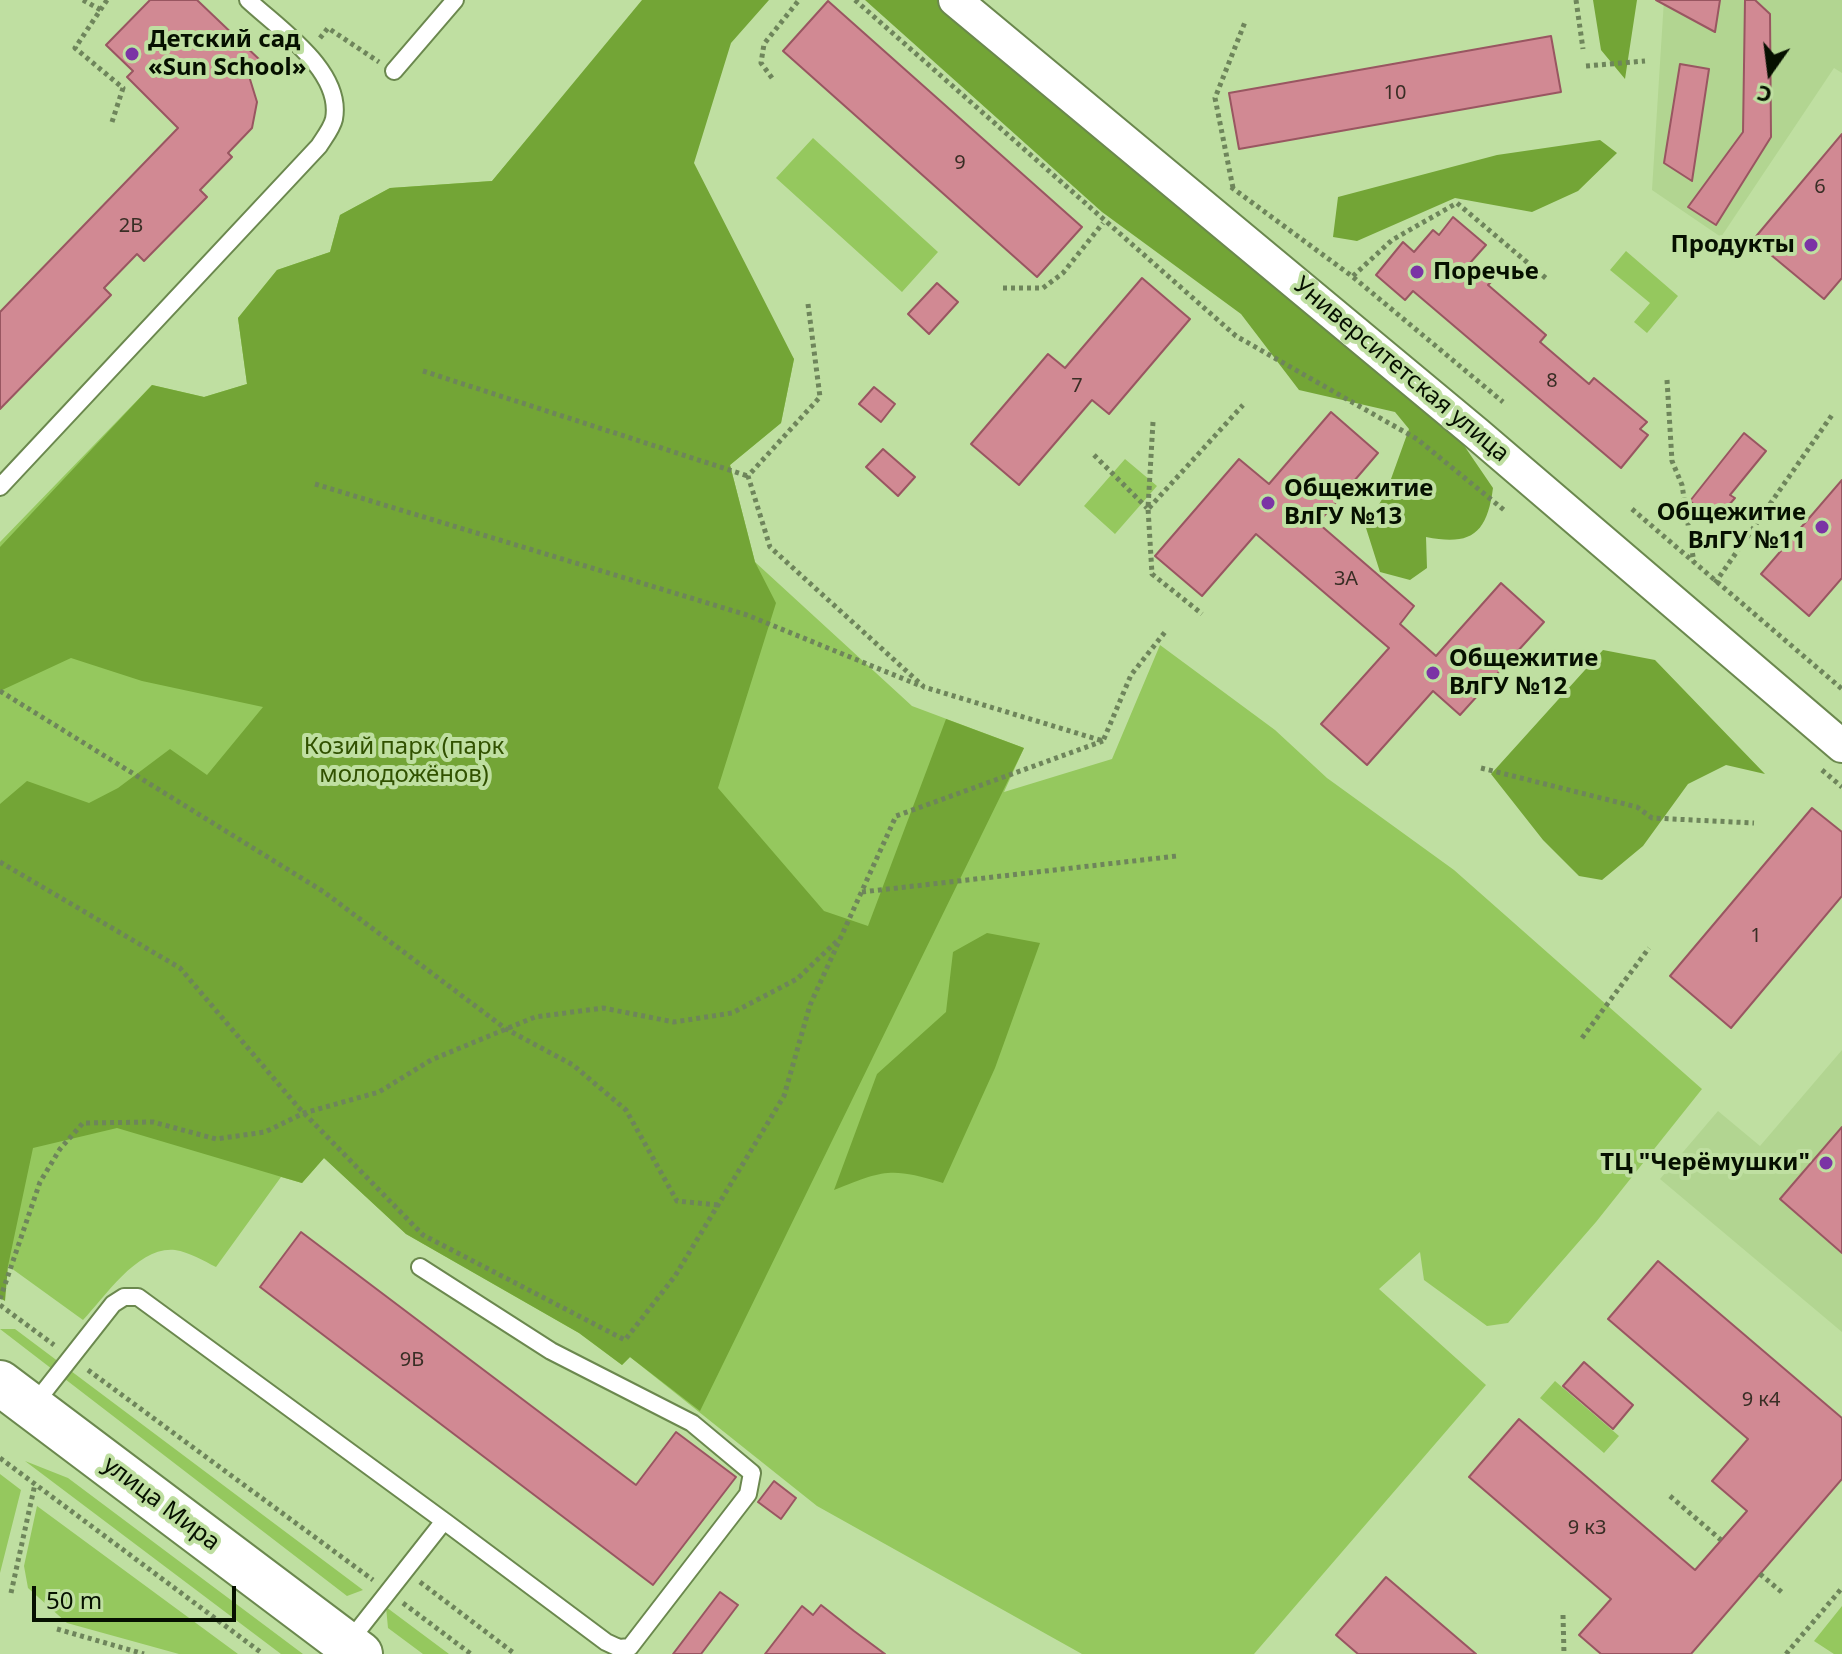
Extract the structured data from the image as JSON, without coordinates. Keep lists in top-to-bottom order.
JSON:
{
  "streets": {
    "main road": ["улица Мира"],
    "street": ["Университетская улица"]
  },
  "parks": ["Козий парк (парк молодожёнов)"],
  "places": [
    "Детский сад «Sun School»",
    "Продукты",
    "Поречье",
    "Общежитие ВлГУ №13",
    "Общежитие ВлГУ №11",
    "Общежитие ВлГУ №12",
    "ТЦ \"Черёмушки\""
  ],
  "house_numbers": [
    "10",
    "9",
    "6",
    "2В",
    "8",
    "7",
    "3А",
    "1",
    "9В",
    "9 к4",
    "9 к3"
  ],
  "scale_bar": "50 m",
  "north": "bottom"
}
